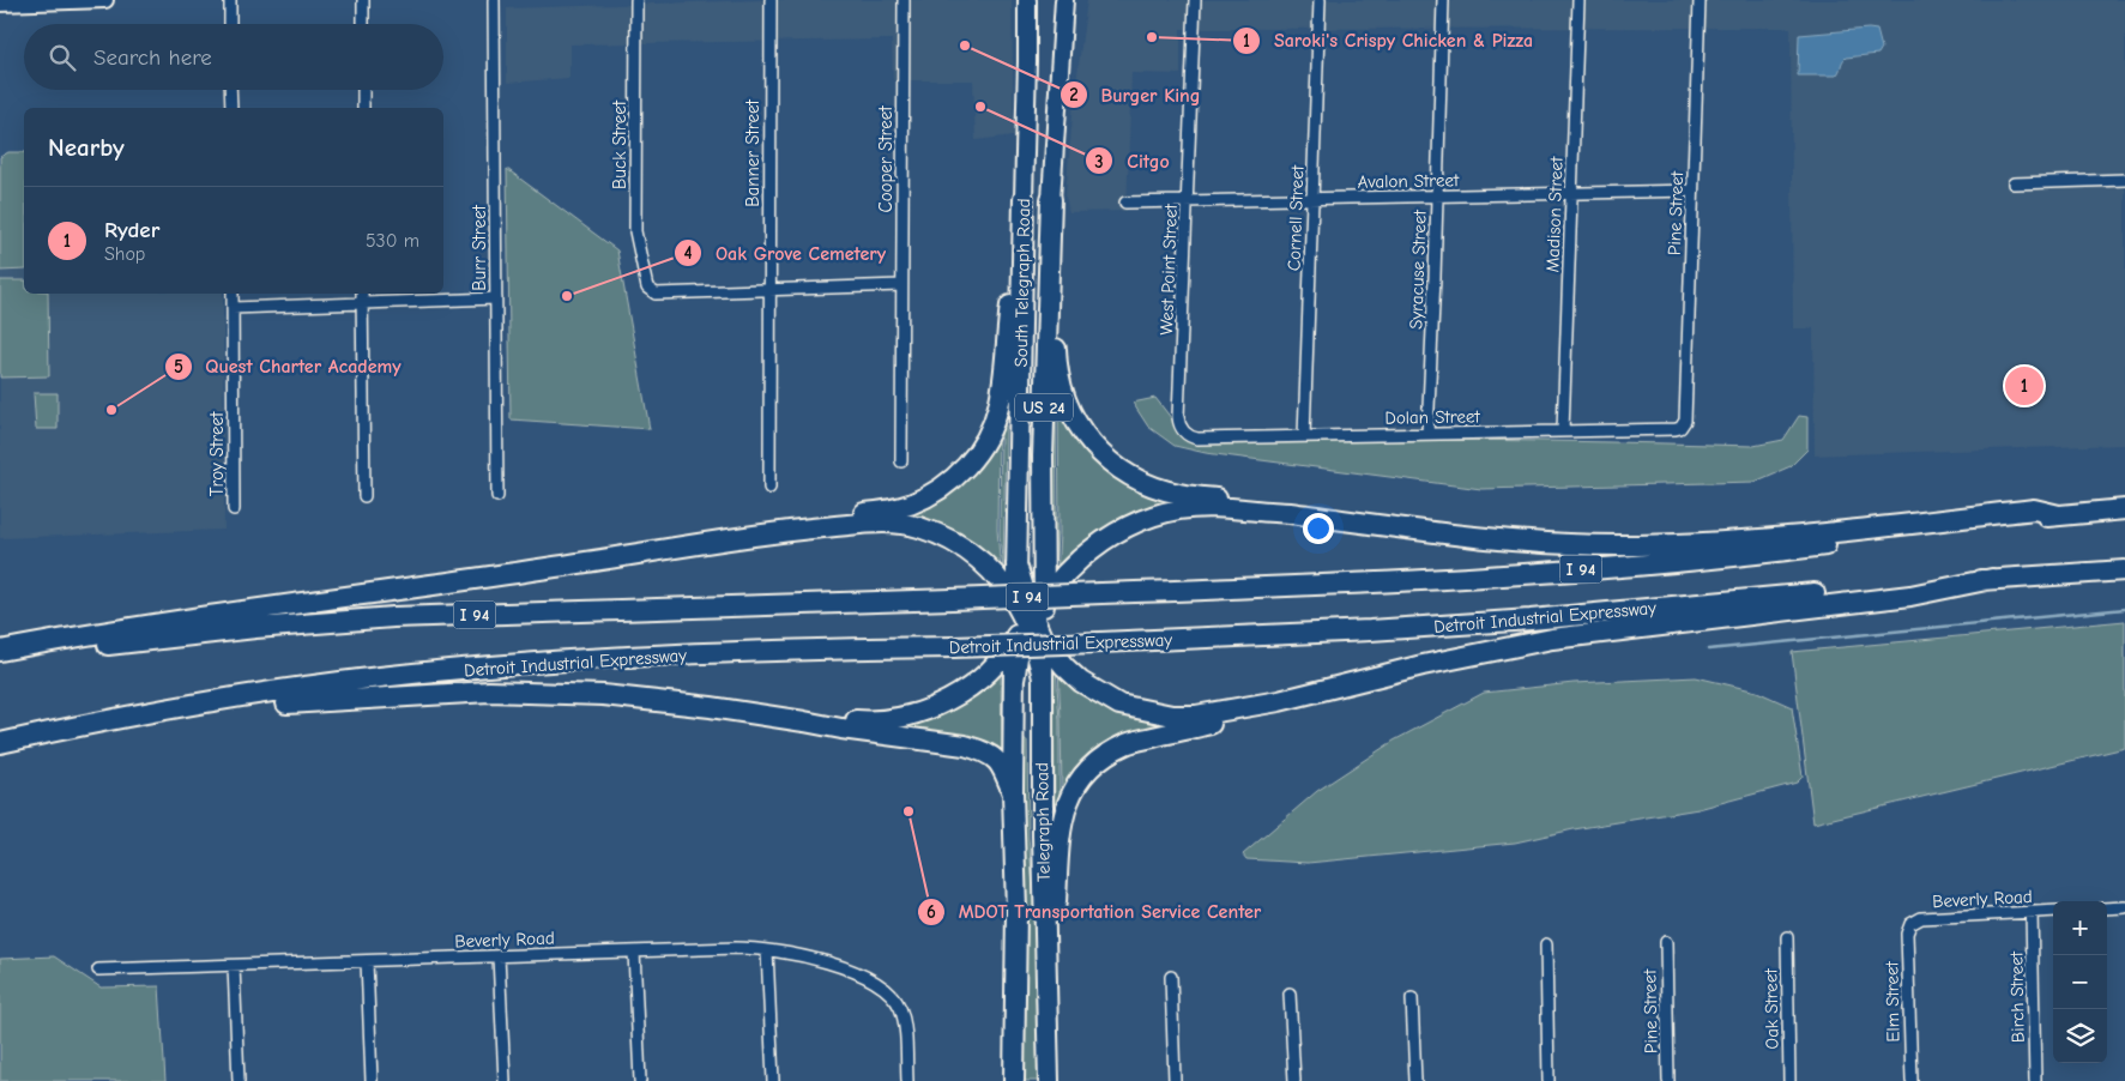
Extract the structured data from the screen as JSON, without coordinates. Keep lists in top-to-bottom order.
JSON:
{
  "streets": {
    "highway": [
      "South Telegraph Road",
      "US 24",
      "I 94",
      "Detroit Industrial Expressway",
      "Telegraph Road"
    ],
    "street": [
      "Buck Street",
      "Banner Street",
      "Cooper Street",
      "Avalon Street",
      "Pine Street",
      "Madison Street",
      "Cornell Street",
      "Burr Street",
      "West Point Street",
      "Syracuse Street",
      "Dolan Street",
      "Troy Street",
      "Beverly Road",
      "Birch Street",
      "Elm Street",
      "Oak Street"
    ]
  },
  "crossings": [
    ["Buck Street", "Banner Street"],
    ["Avalon Street", "Pine Street"],
    ["Avalon Street", "Madison Street"],
    ["Avalon Street", "Cornell Street"],
    ["Avalon Street", "West Point Street"],
    ["Avalon Street", "Syracuse Street"],
    ["Pine Street", "Dolan Street"],
    ["Madison Street", "Dolan Street"],
    ["Cornell Street", "Dolan Street"],
    ["West Point Street", "Dolan Street"],
    ["Syracuse Street", "Dolan Street"],
    ["South Telegraph Road", "Telegraph Road"],
    ["Beverly Road", "Birch Street"],
    ["Beverly Road", "Elm Street"]
  ],
  "places": [
    "Saroki's Crispy Chicken & Pizza",
    "Burger King",
    "Citgo",
    "Oak Grove Cemetery",
    "Quest Charter Academy",
    "MDOT Transportation Service Center"
  ],
  "page": {
    "search": "Search here",
    "heading": "Nearby",
    "list": [
      {
        "mark": "1",
        "name": "Ryder",
        "note": "Shop",
        "value": "530 m"
      }
    ],
    "pins": "1",
    "map_buttons": ["+", "−"]
  }
}
